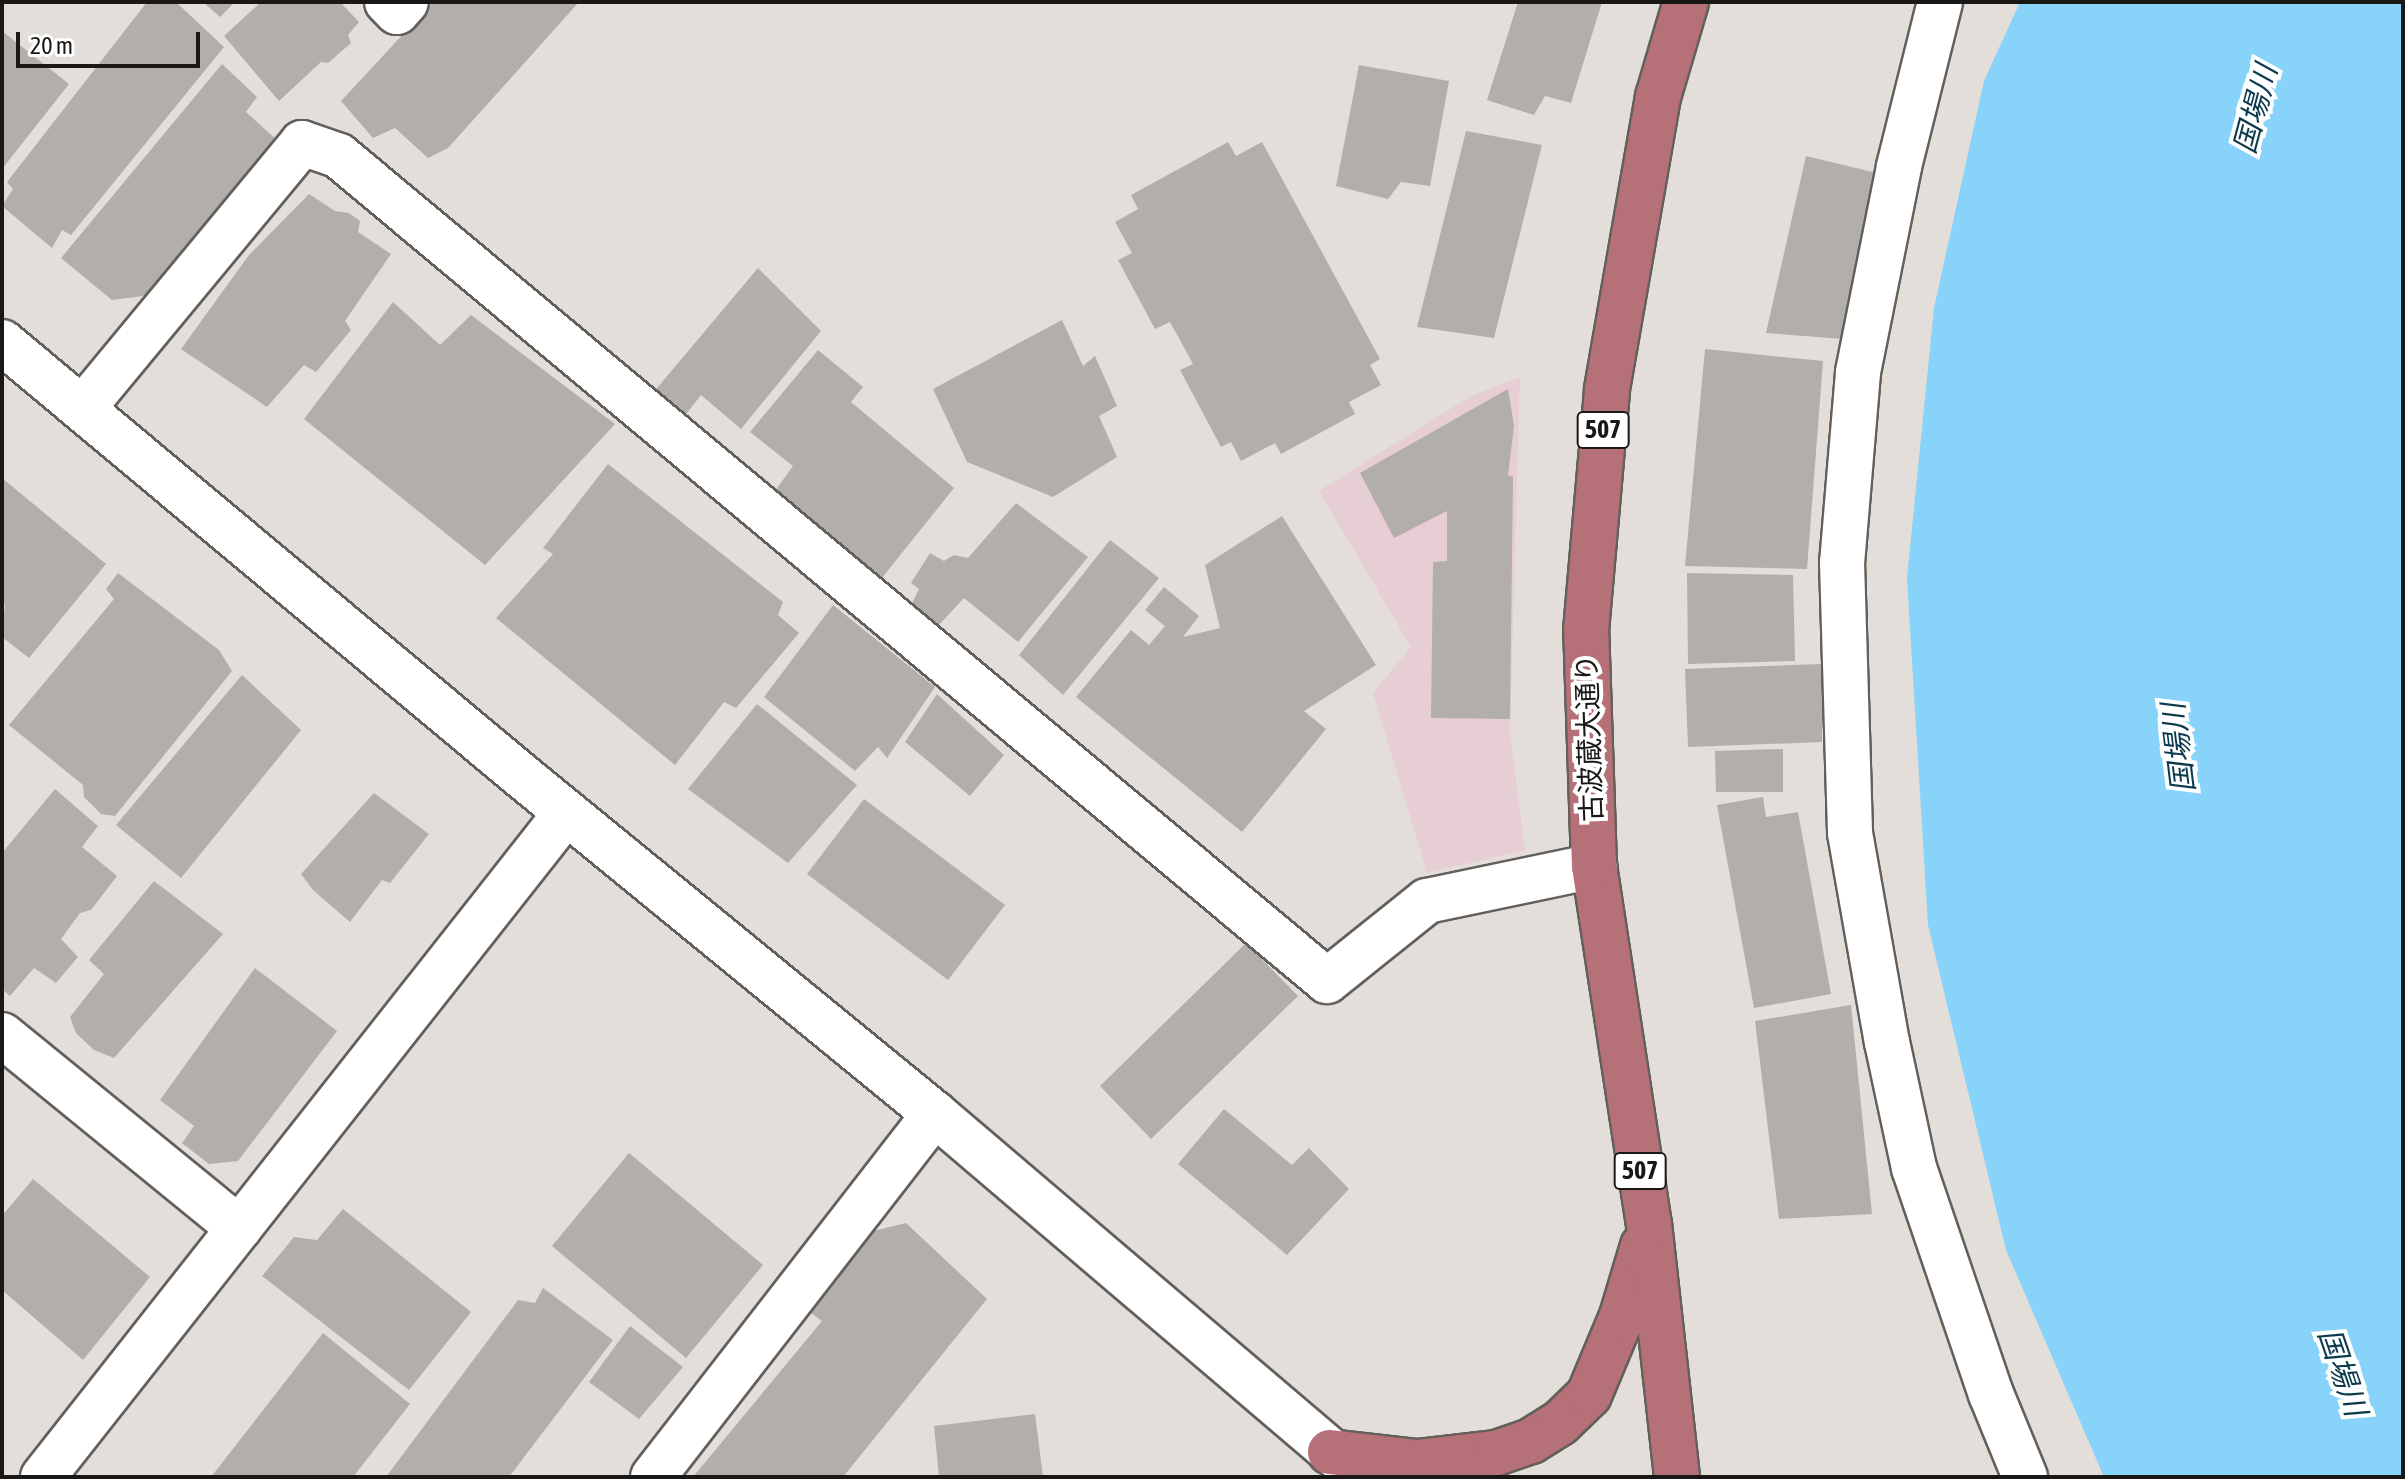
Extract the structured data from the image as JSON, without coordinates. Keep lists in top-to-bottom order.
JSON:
{
  "streets": {
    "highway": ["507", "古波蔵大通り"]
  },
  "water": ["国場川"],
  "scale_bar": "20 m"
}
